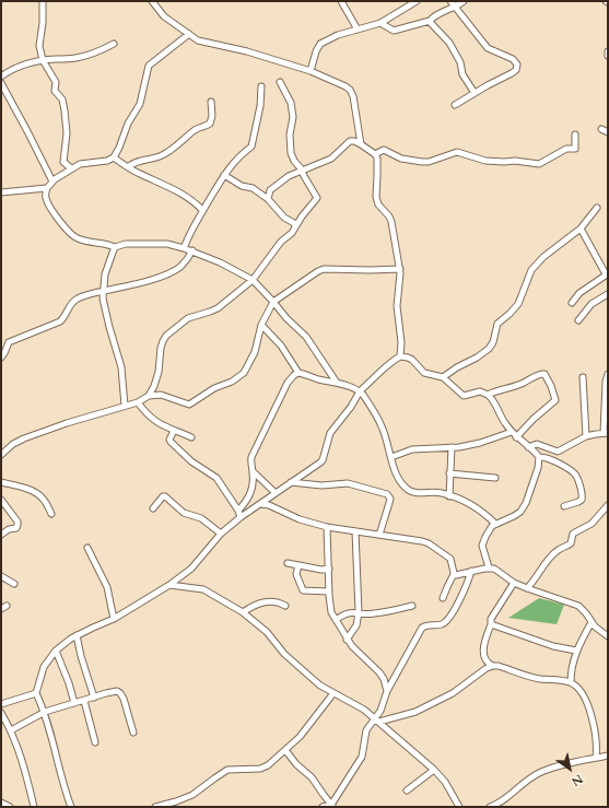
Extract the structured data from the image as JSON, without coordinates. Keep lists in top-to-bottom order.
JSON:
{
  "north": "bottom right"
}
